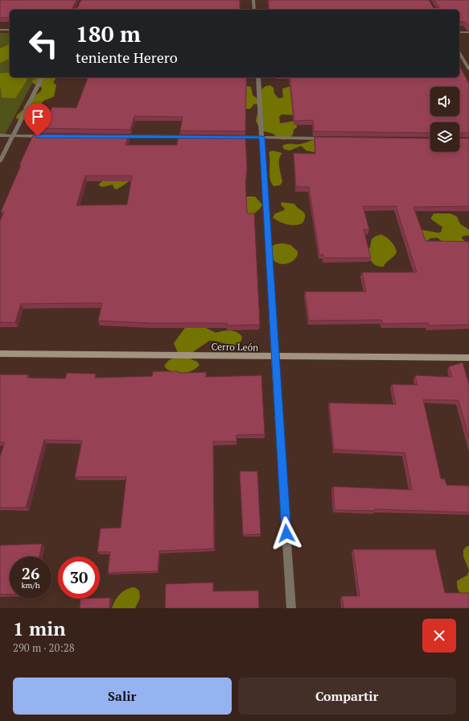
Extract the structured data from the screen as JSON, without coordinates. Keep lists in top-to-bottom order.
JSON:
{
  "streets": {
    "street": ["Cerro León"]
  },
  "page": {
    "turn": ["180 m", "teniente Herero"],
    "speed": "26 km/h",
    "limit": "30",
    "heading": ["1 min", "290 m · 20:28"],
    "buttons": ["Salir", "Compartir"]
  }
}
